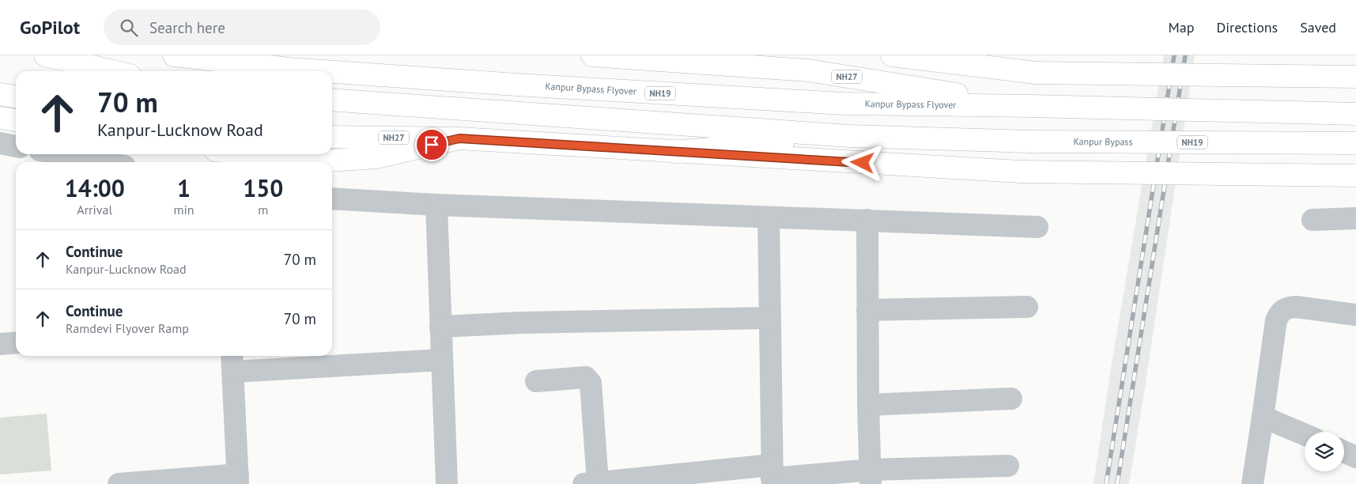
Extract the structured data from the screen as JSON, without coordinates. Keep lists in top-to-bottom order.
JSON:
{
  "streets": {
    "main road": [
      "NH27",
      "Kanpur Bypass Flyover",
      "NH19",
      "Kanpur Bypass"
    ]
  },
  "crossings": [
    ["NH27", "Kanpur Bypass Flyover"],
    ["NH27", "NH19"],
    ["NH27", "Kanpur Bypass"],
    ["Kanpur Bypass Flyover", "NH19"],
    ["NH19", "Kanpur Bypass"]
  ],
  "page": {
    "header": "GoPilot",
    "search": "Search here",
    "nav": ["Map", "Directions", "Saved"],
    "turn": ["70 m", "Kanpur-Lucknow Road"],
    "eta": [
      "14:00",
      "Arrival",
      "1",
      "min",
      "150",
      "m"
    ],
    "list": [
      {
        "name": "Continue",
        "note": "Kanpur-Lucknow Road",
        "value": "70 m"
      },
      {
        "name": "Continue",
        "note": "Ramdevi Flyover Ramp",
        "value": "70 m"
      }
    ]
  }
}
